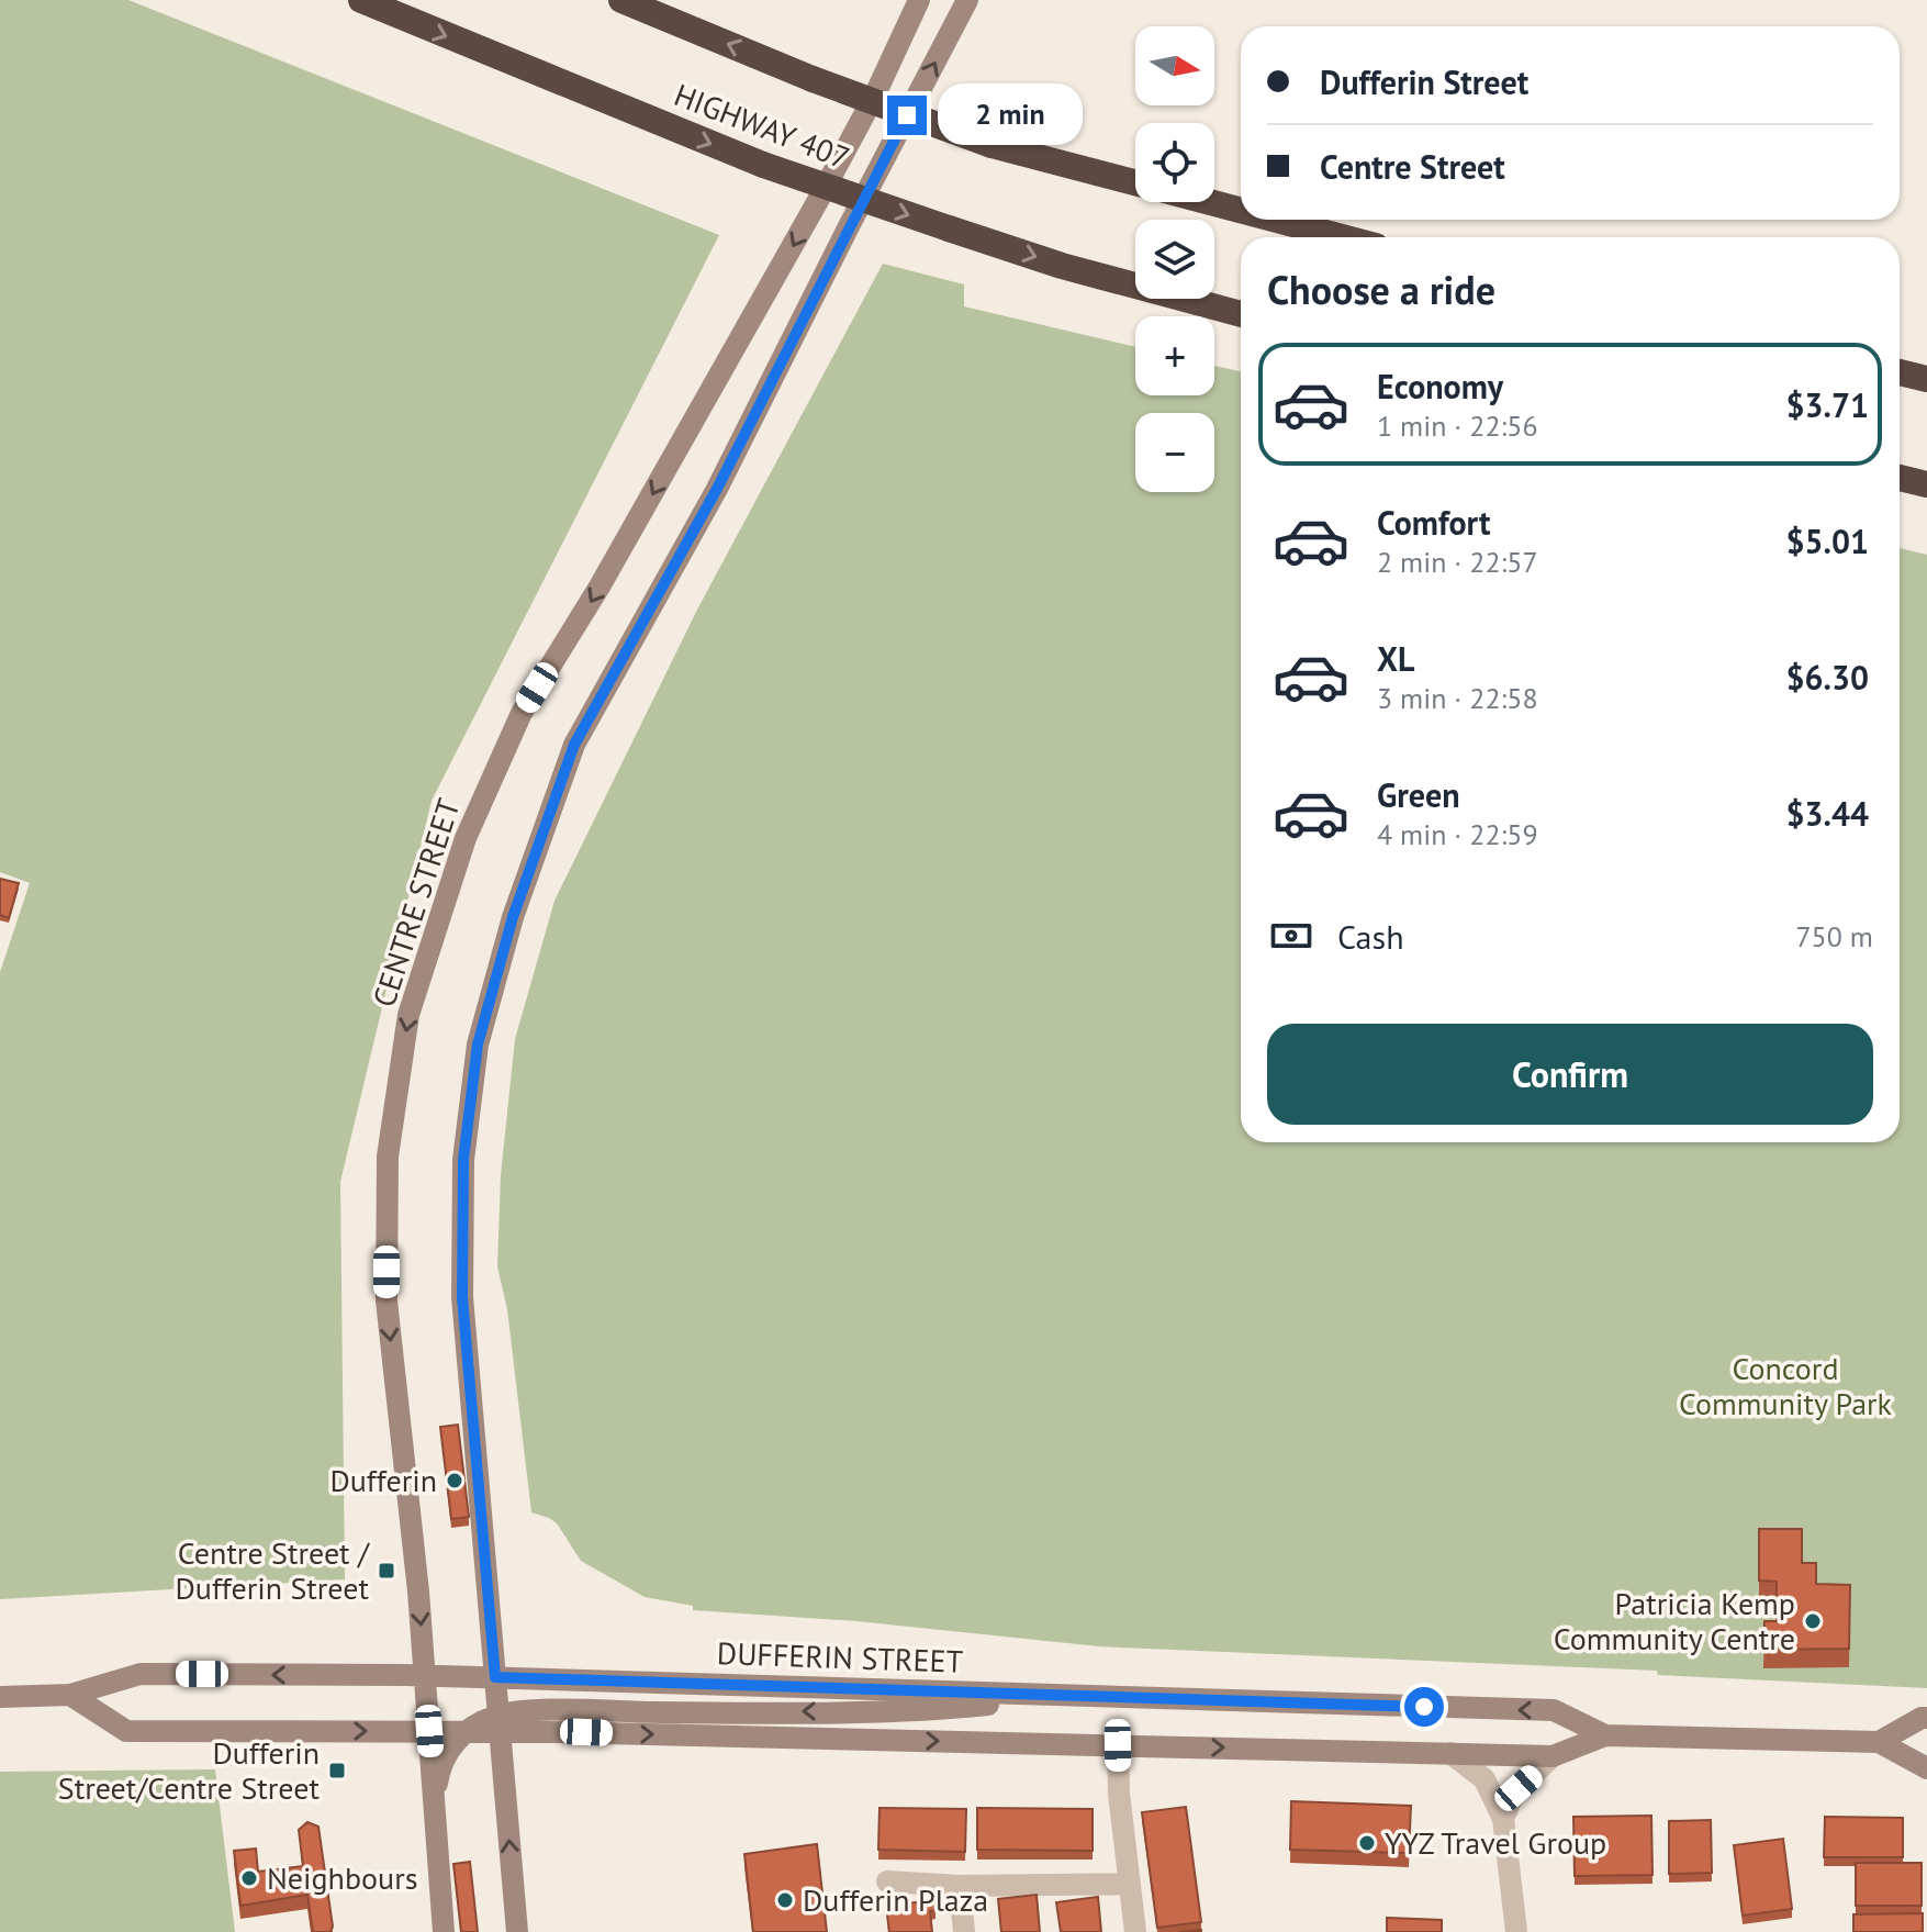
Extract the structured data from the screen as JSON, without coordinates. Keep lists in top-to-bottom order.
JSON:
{
  "streets": {
    "highway": ["HIGHWAY 407"],
    "main road": ["CENTRE STREET", "DUFFERIN STREET"]
  },
  "crossings": [
    ["CENTRE STREET", "DUFFERIN STREET"]
  ],
  "parks": ["Concord Community Park"],
  "places": {
    "other": [
      "Dufferin",
      "Patricia Kemp Community Centre",
      "YYZ Travel Group",
      "Neighbours",
      "Dufferin Plaza"
    ],
    "transit": ["Centre Street / Dufferin Street", "Dufferin Street/Centre Street"]
  },
  "north": "right",
  "page": {
    "map_buttons": ["+", "−"],
    "banner": ["Dufferin Street", "Centre Street"],
    "bubble": "2 min",
    "heading": "Choose a ride",
    "list": [
      {
        "name": "Economy",
        "note": "1 min · 22:56",
        "value": "$3.71"
      },
      {
        "name": "Comfort",
        "note": "2 min · 22:57",
        "value": "$5.01"
      },
      {
        "name": "XL",
        "note": "3 min · 22:58",
        "value": "$6.30"
      },
      {
        "name": "Green",
        "note": "4 min · 22:59",
        "value": "$3.44"
      }
    ],
    "pay": ["Cash", "750 m"],
    "buttons": "Confirm"
  }
}
